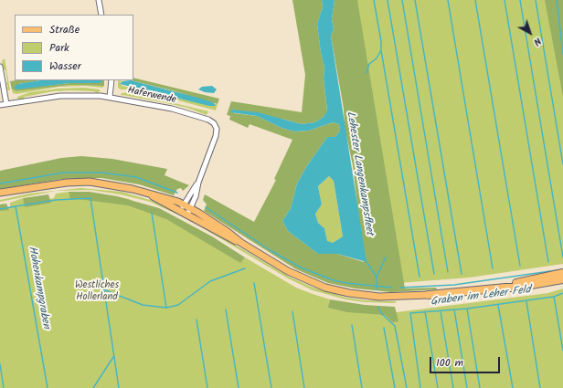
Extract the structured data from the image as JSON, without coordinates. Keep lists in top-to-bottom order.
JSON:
{
  "streets": {
    "street": ["Haferwende"]
  },
  "water": ["Lehester Langenkampsfleet", "Hohenkampgraben", "Graben im Leher Feld"],
  "parks": ["Westliches Hollerland"],
  "legend": ["Straße", "Park", "Wasser"],
  "scale_bar": "100 m",
  "north": "bottom right"
}
